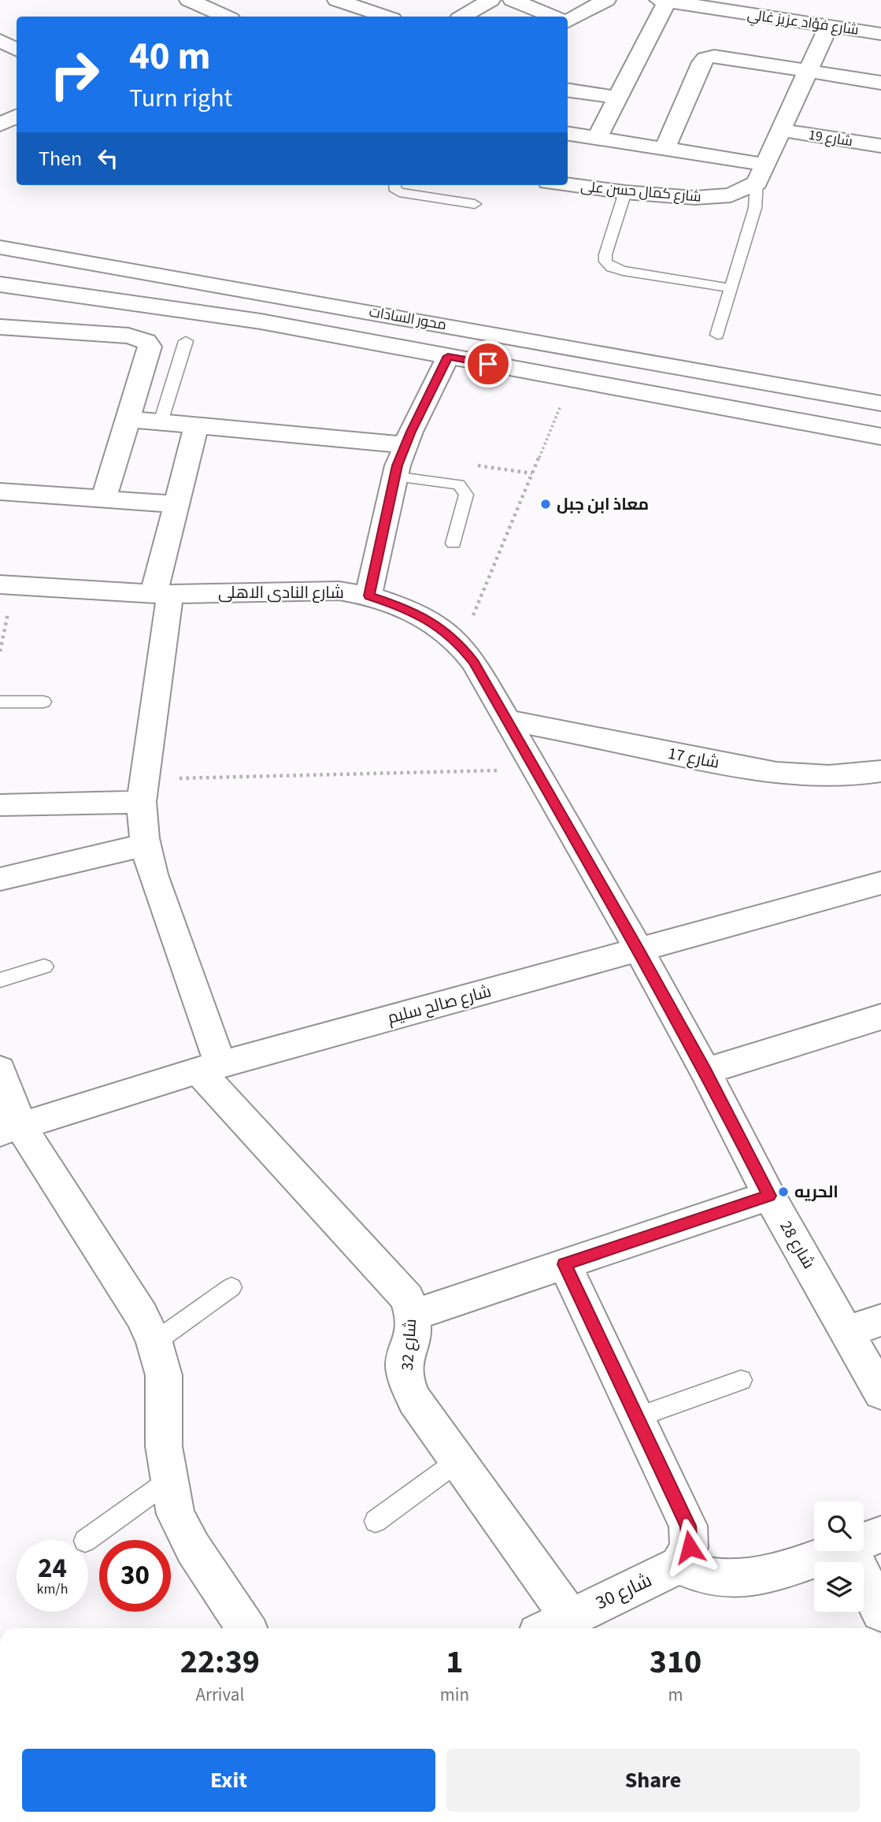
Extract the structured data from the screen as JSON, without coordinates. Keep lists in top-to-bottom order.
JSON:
{
  "streets": {
    "street": [
      "شارع فؤاد عزيز غالي",
      "شارع 19",
      "شارع كمال حسن على",
      "محور السادات",
      "شارع النادى الاهلى",
      "شارع 17",
      "شارع صالح سليم",
      "شارع 28",
      "شارع 32",
      "شارع 30"
    ]
  },
  "crossings": [
    ["شارع النادى الاهلى", "شارع 17"],
    ["شارع النادى الاهلى", "شارع صالح سليم"],
    ["شارع النادى الاهلى", "شارع 28"],
    ["شارع صالح سليم", "شارع 28"],
    ["شارع صالح سليم", "شارع 32"],
    ["شارع 32", "شارع 30"]
  ],
  "places": ["معاذ ابن جبل", "الحريه"],
  "page": {
    "turn": ["40 m", "Turn right"],
    "then": "Then",
    "speed": "24 km/h",
    "limit": "30",
    "eta": [
      "22:39",
      "Arrival",
      "1",
      "min",
      "310",
      "m"
    ],
    "buttons": ["Exit", "Share"]
  }
}
